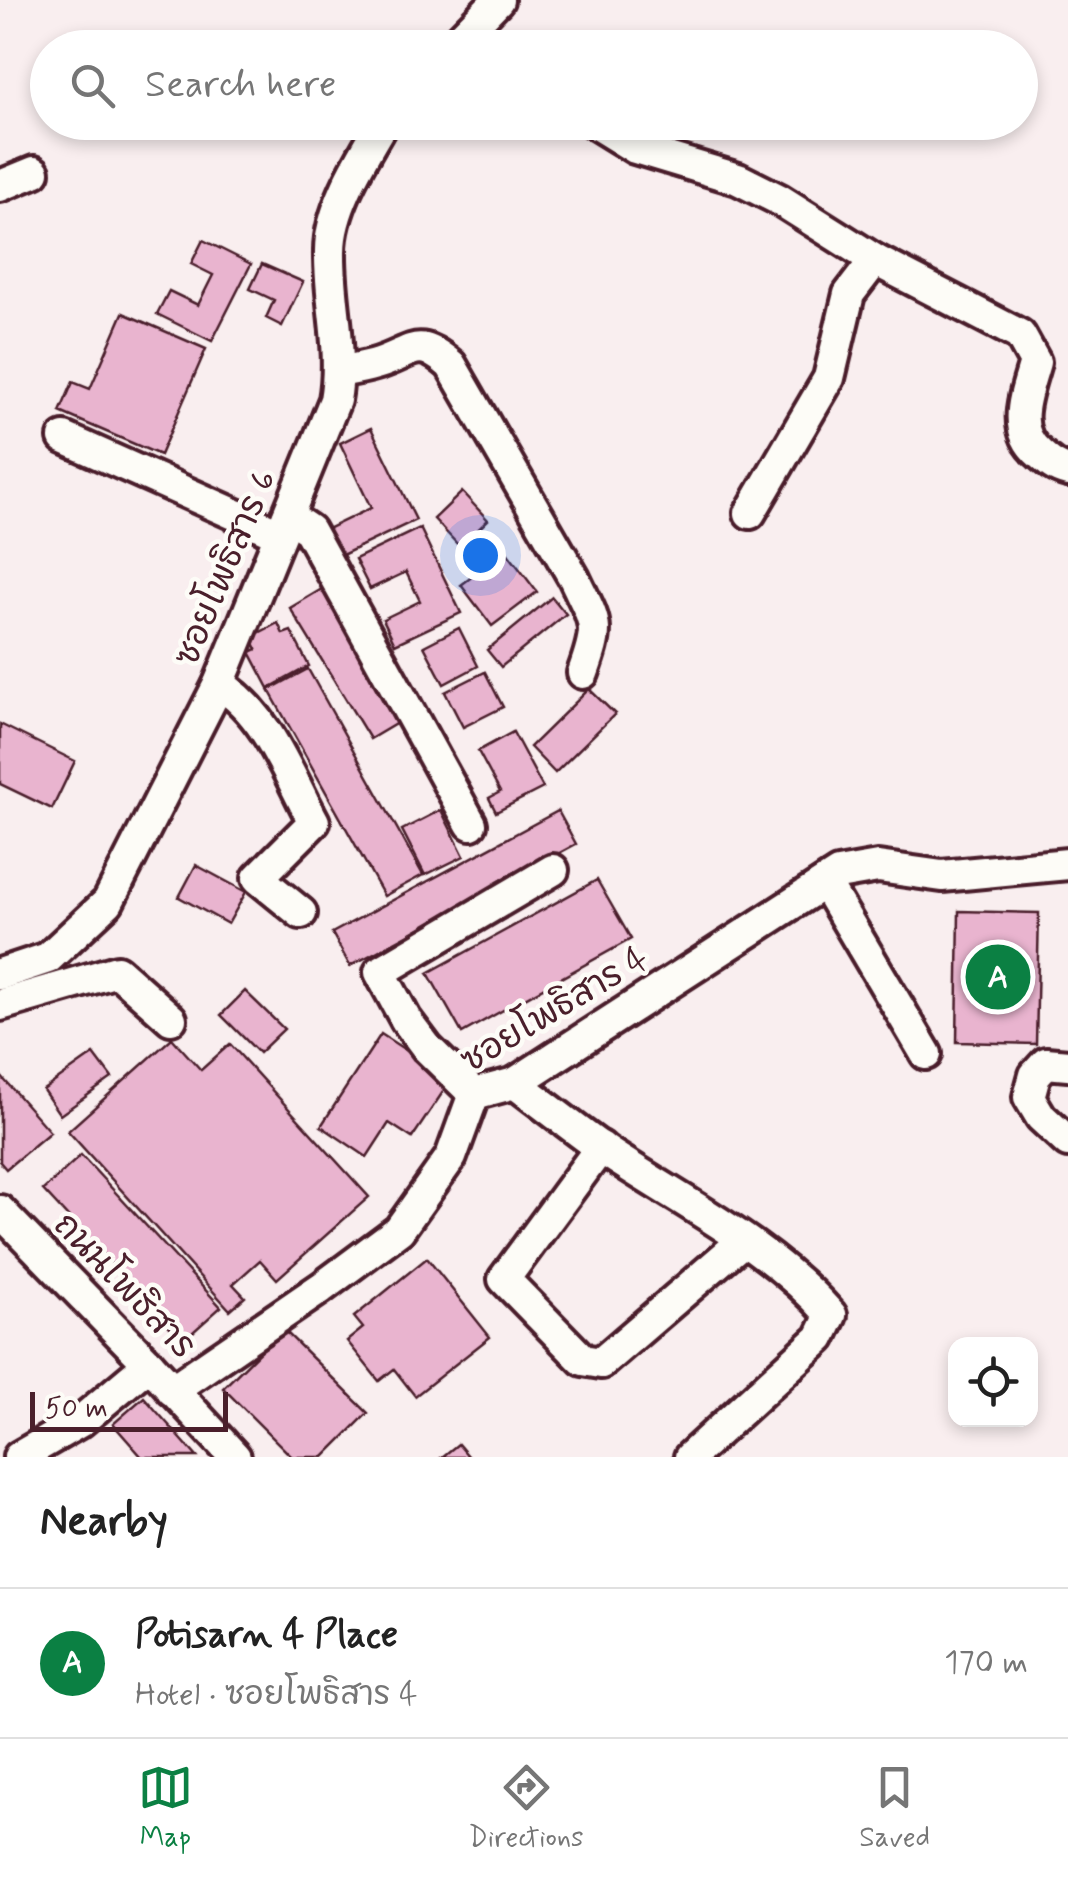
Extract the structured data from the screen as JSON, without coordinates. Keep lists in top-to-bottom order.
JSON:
{
  "streets": {
    "street": ["ซอยโพธิสาร 6", "ซอยโพธิสาร 4", "ถนนโพธิสาร"]
  },
  "crossings": [
    ["ซอยโพธิสาร 4", "ถนนโพธิสาร"]
  ],
  "scale_bar": "50 m",
  "page": {
    "search": "Search here",
    "pins": "A",
    "scale": "50 m",
    "heading": "Nearby",
    "list": [
      {
        "mark": "A",
        "name": "Potisarn 4 Place",
        "note": "Hotel · ซอยโพธิสาร 4",
        "value": "170 m"
      }
    ],
    "nav": ["Map", "Directions", "Saved"]
  }
}
